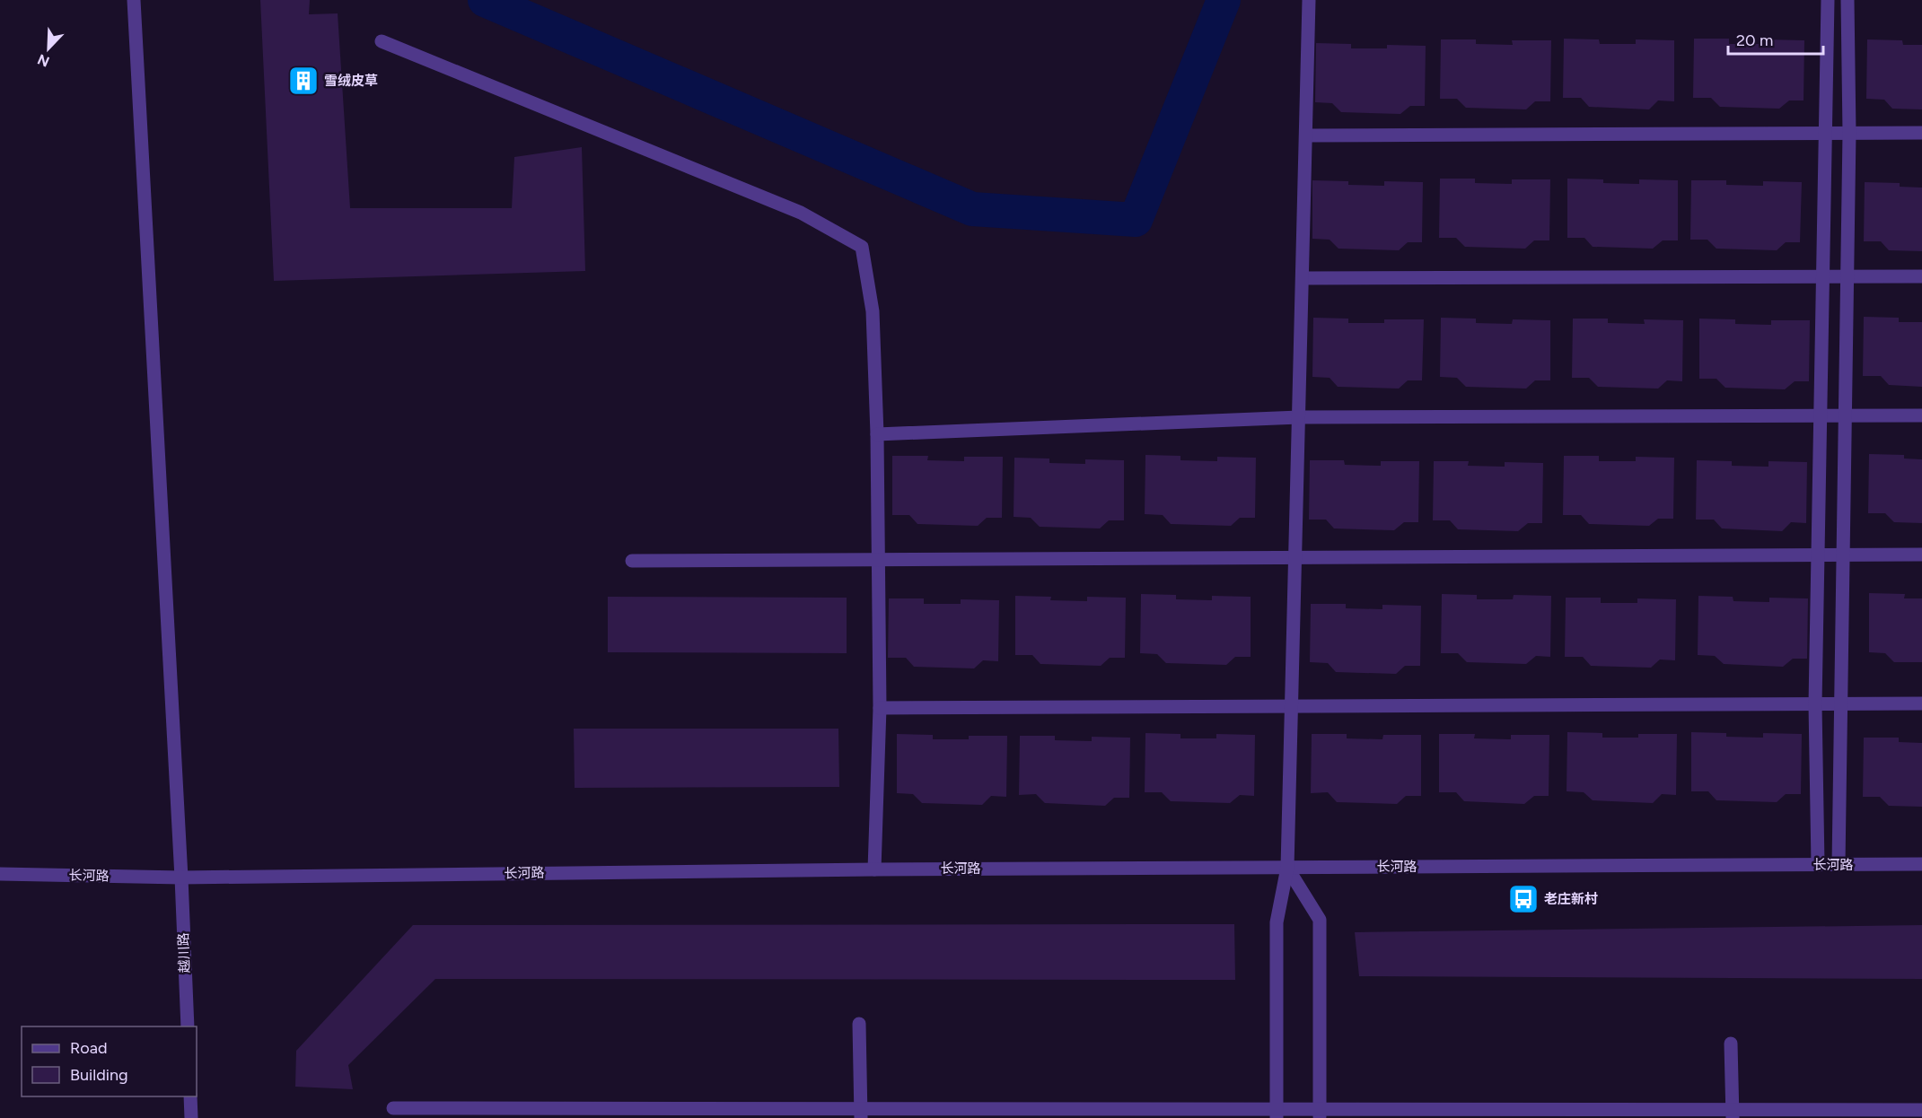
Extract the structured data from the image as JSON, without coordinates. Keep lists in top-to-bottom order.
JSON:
{
  "streets": {
    "street": ["长河路", "越川路"]
  },
  "crossings": [
    ["长河路", "越川路"]
  ],
  "places": {
    "building": ["雪绒皮草"],
    "bus stop": ["老庄新村"]
  },
  "legend": ["Road", "Building"],
  "scale_bar": "20 m",
  "north": "bottom left"
}
